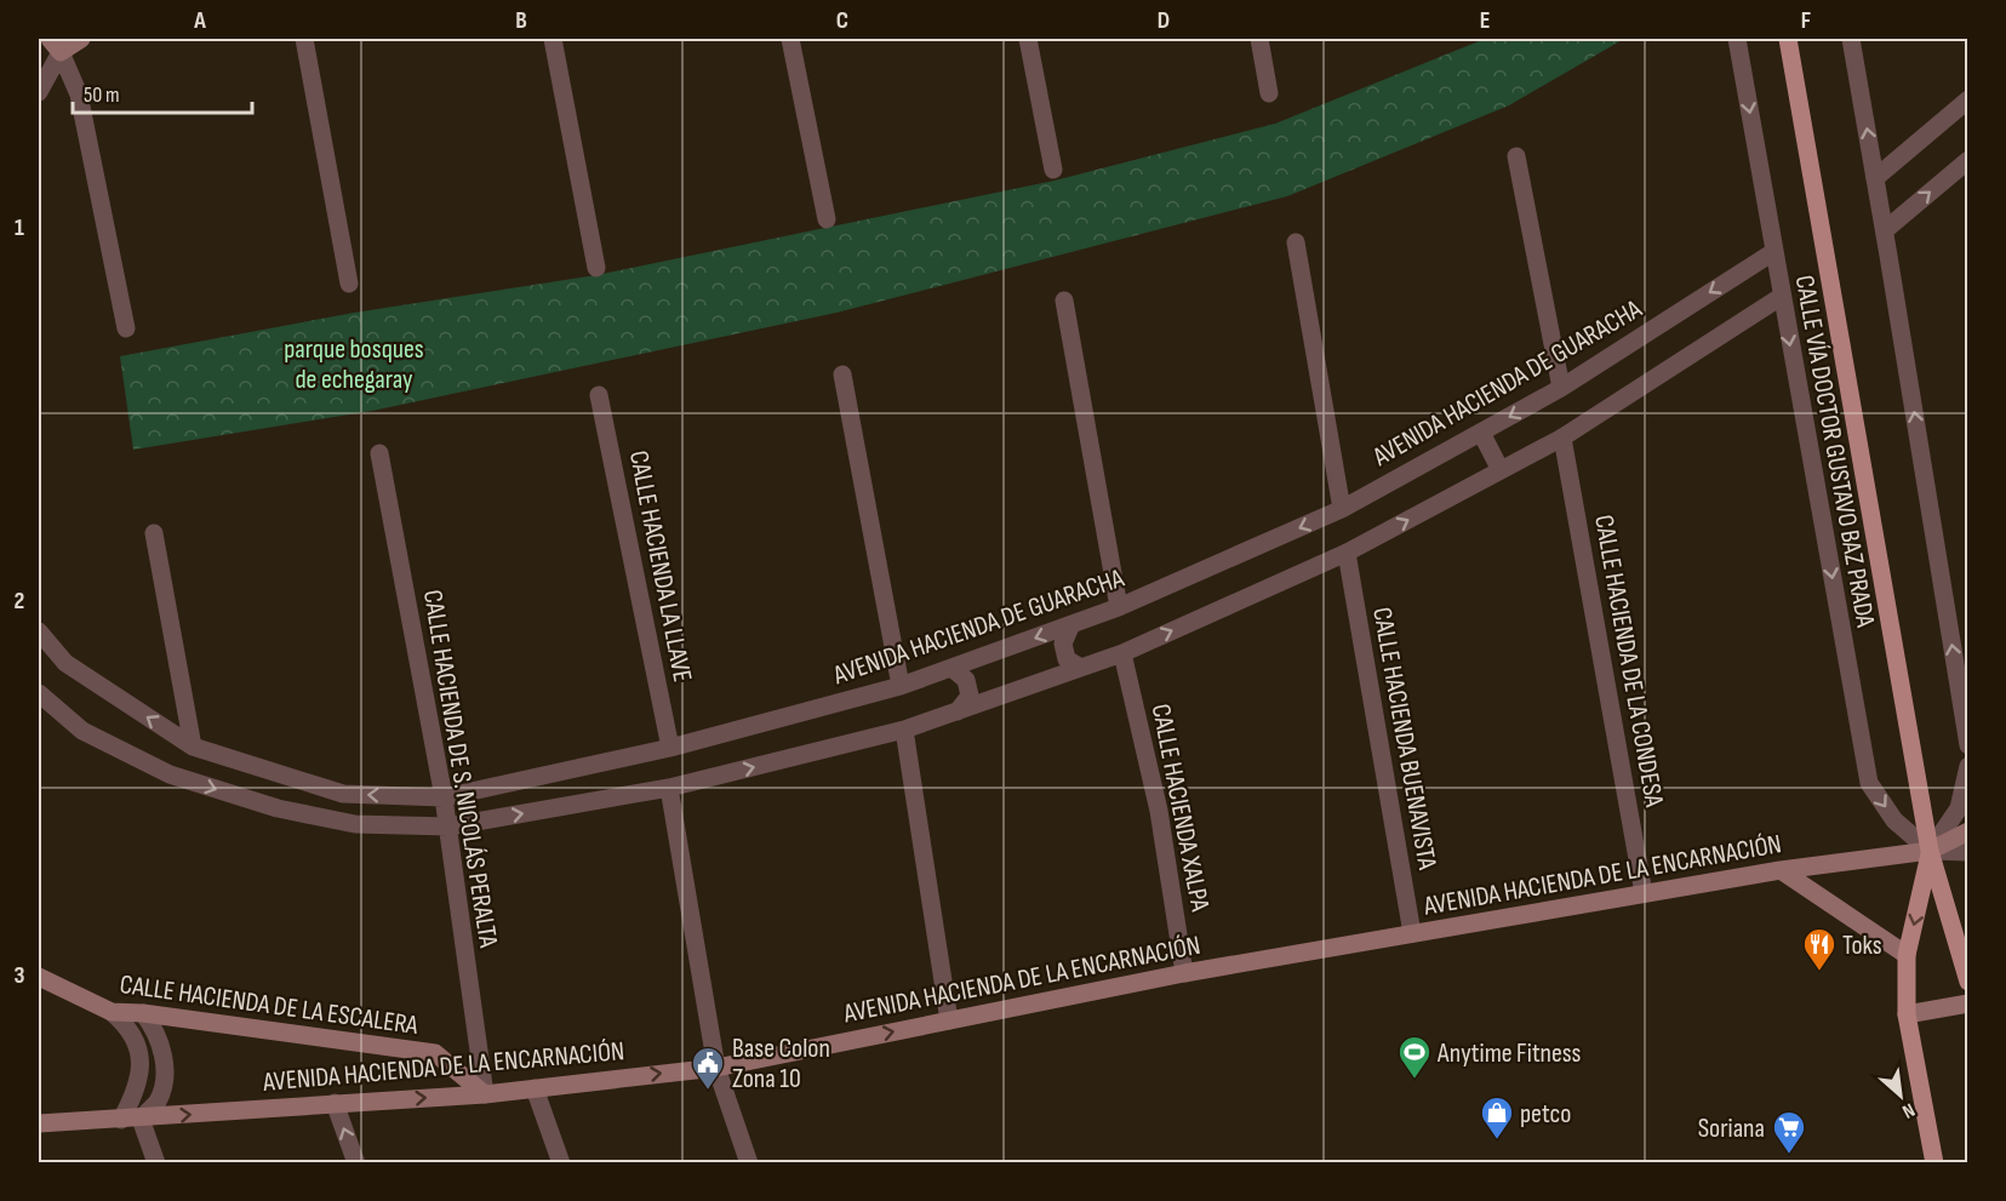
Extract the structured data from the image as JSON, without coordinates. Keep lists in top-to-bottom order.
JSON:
{
  "streets": {
    "main road": ["CALLE VÍA DOCTOR GUSTAVO BAZ PRADA", "AVENIDA HACIENDA DE LA ENCARNACIÓN", "CALLE HACIENDA DE LA ESCALERA"],
    "street": [
      "AVENIDA HACIENDA DE GUARACHA",
      "CALLE HACIENDA LA LLAVE",
      "CALLE HACIENDA DE LA CONDESA",
      "CALLE HACIENDA BUENAVISTA",
      "CALLE HACIENDA DE S. NICOLÁS PERALTA",
      "CALLE HACIENDA XALPA"
    ]
  },
  "crossings": [
    ["AVENIDA HACIENDA DE GUARACHA", "CALLE VÍA DOCTOR GUSTAVO BAZ PRADA"],
    ["AVENIDA HACIENDA DE GUARACHA", "CALLE HACIENDA LA LLAVE"],
    ["AVENIDA HACIENDA DE GUARACHA", "CALLE HACIENDA DE S. NICOLÁS PERALTA"],
    ["CALLE VÍA DOCTOR GUSTAVO BAZ PRADA", "AVENIDA HACIENDA DE LA ENCARNACIÓN"],
    ["CALLE HACIENDA DE LA CONDESA", "AVENIDA HACIENDA DE LA ENCARNACIÓN"],
    ["CALLE HACIENDA BUENAVISTA", "AVENIDA HACIENDA DE LA ENCARNACIÓN"],
    ["CALLE HACIENDA DE S. NICOLÁS PERALTA", "AVENIDA HACIENDA DE LA ENCARNACIÓN"],
    ["CALLE HACIENDA DE S. NICOLÁS PERALTA", "CALLE HACIENDA DE LA ESCALERA"],
    ["CALLE HACIENDA XALPA", "AVENIDA HACIENDA DE LA ENCARNACIÓN"],
    ["AVENIDA HACIENDA DE LA ENCARNACIÓN", "CALLE HACIENDA DE LA ESCALERA"]
  ],
  "one_way": ["AVENIDA HACIENDA DE LA ENCARNACIÓN"],
  "parks": ["parque bosques de echegaray"],
  "places": {
    "restaurant": ["Toks"],
    "sports": ["Anytime Fitness"],
    "public building": ["Base Colon Zona 10"],
    "shop": ["petco"],
    "supermarket": ["Soriana"]
  },
  "scale_bar": "50 m",
  "north": "bottom right",
  "grid": {
    "columns": [
      "A",
      "B",
      "C",
      "D",
      "E",
      "F"
    ],
    "rows": ["1", "2", "3"]
  }
}
